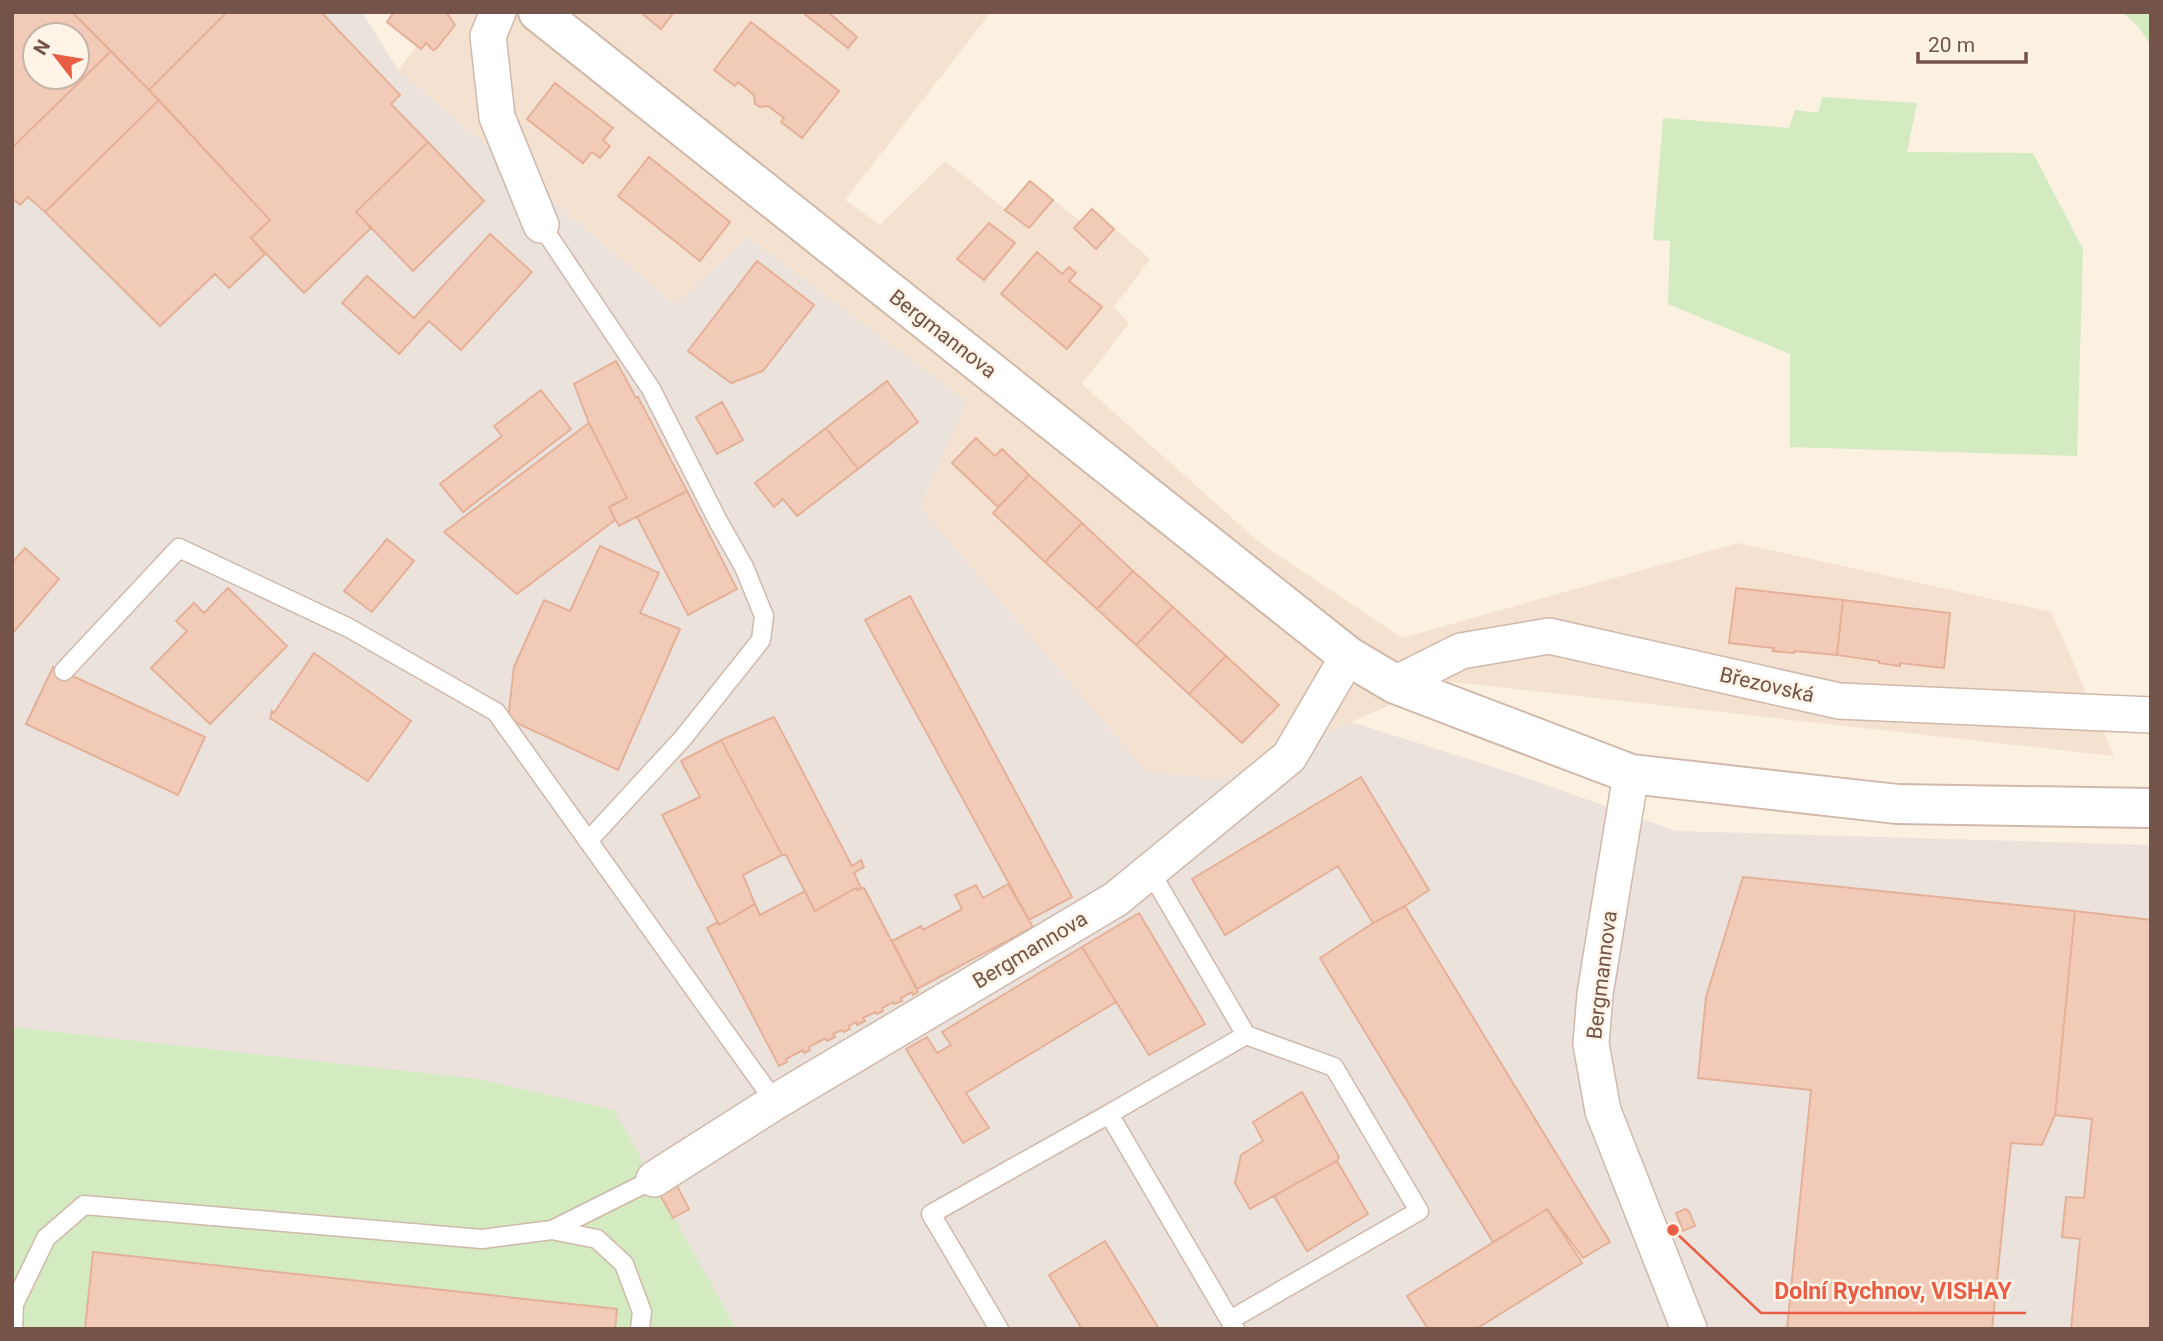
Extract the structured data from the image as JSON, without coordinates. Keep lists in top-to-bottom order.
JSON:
{
  "streets": {
    "street": ["Bergmannova", "Březovská"]
  },
  "crossings": [
    ["Bergmannova", "Březovská"]
  ],
  "places": ["Dolní Rychnov, VISHAY"],
  "scale_bar": "20 m",
  "north": "top left"
}
